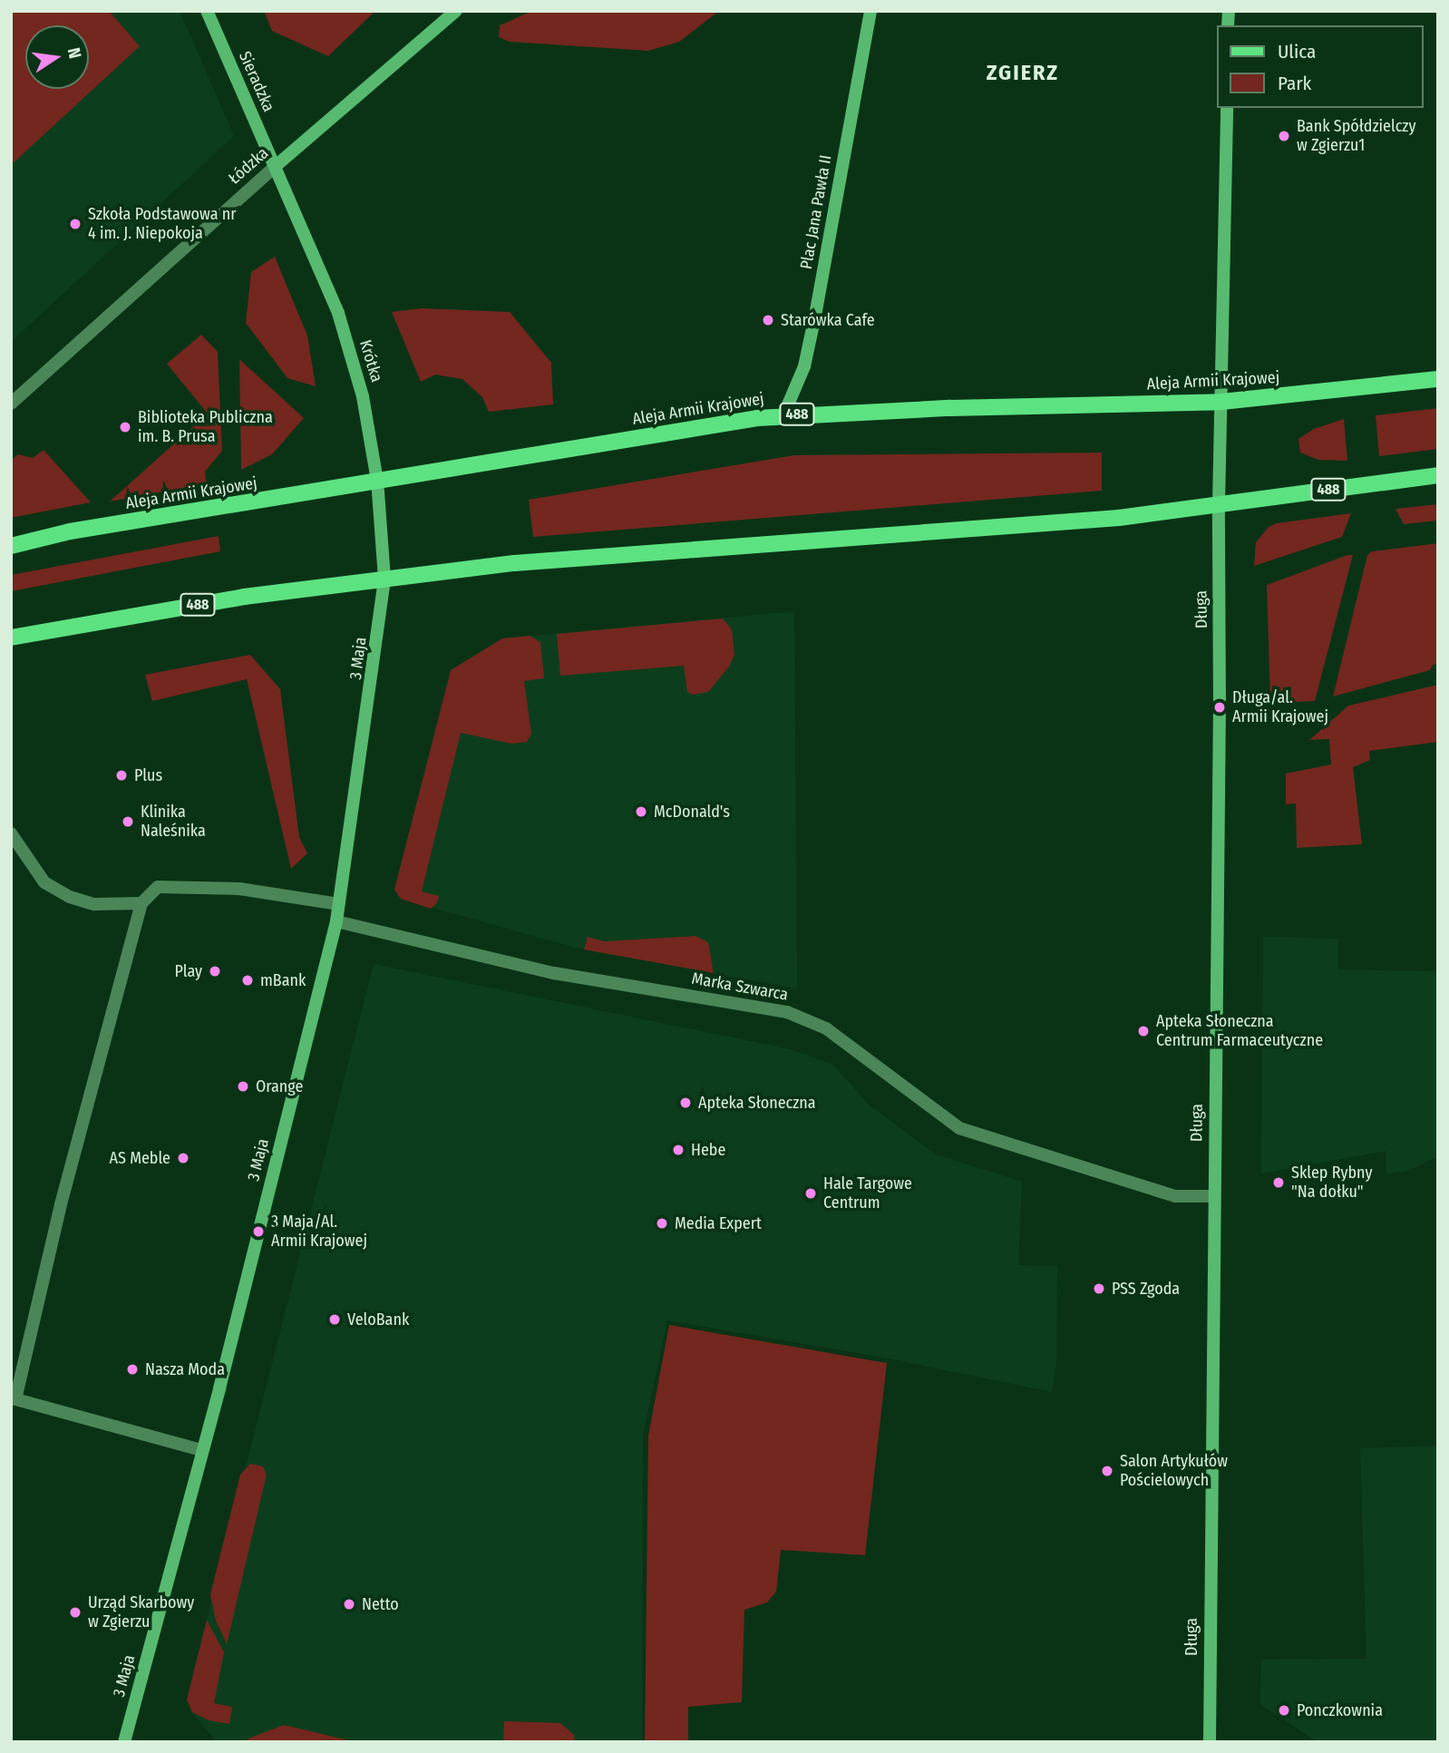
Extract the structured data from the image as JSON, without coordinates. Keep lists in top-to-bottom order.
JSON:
{
  "streets": {
    "main road": ["Aleja Armii Krajowej", "488"],
    "street": [
      "Sieradzka",
      "Łódzka",
      "Plac Jana Pawła II",
      "Krótka",
      "Długa",
      "3 Maja",
      "Marka Szwarca"
    ]
  },
  "crossings": [
    ["Sieradzka", "Łódzka"],
    ["Sieradzka", "Krótka"],
    ["Łódzka", "Krótka"],
    ["Plac Jana Pawła II", "Aleja Armii Krajowej"],
    ["Krótka", "Aleja Armii Krajowej"],
    ["Krótka", "488"],
    ["Krótka", "3 Maja"],
    ["488", "Długa"],
    ["488", "3 Maja"],
    ["Długa", "Marka Szwarca"],
    ["3 Maja", "Marka Szwarca"]
  ],
  "districts": ["ZGIERZ"],
  "places": [
    "Bank Spółdzielczy w Zgierzu1",
    "Szkoła Podstawowa nr 4 im. J. Niepokoja",
    "Starówka Cafe",
    "Biblioteka Publiczna im. B. Prusa",
    "Długa/al. Armii Krajowej",
    "Plus",
    "McDonald's",
    "Klinika Naleśnika",
    "Play",
    "mBank",
    "Apteka Słoneczna Centrum Farmaceutyczne",
    "Orange",
    "Apteka Słoneczna",
    "Hebe",
    "AS Meble",
    "Sklep Rybny \"Na dołku\"",
    "Hale Targowe Centrum",
    "Media Expert",
    "3 Maja/Al. Armii Krajowej",
    "PSS Zgoda",
    "VeloBank",
    "Nasza Moda",
    "Salon Artykułów Pościelowych",
    "Netto",
    "Urząd Skarbowy w Zgierzu",
    "Ponczkownia"
  ],
  "legend": ["Ulica", "Park"],
  "north": "right"
}
